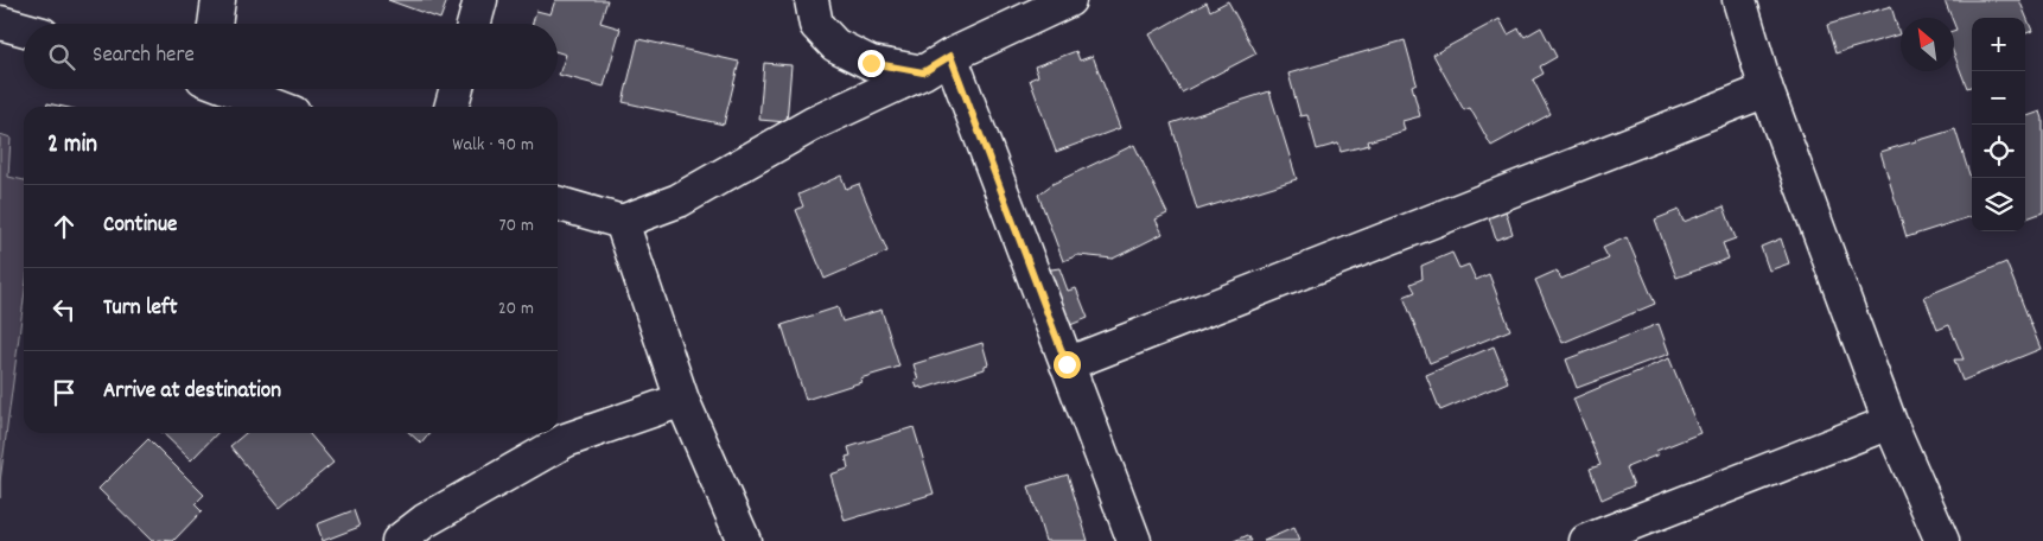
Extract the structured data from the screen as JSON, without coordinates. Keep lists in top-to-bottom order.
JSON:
{
  "north": "top left",
  "page": {
    "map_buttons": ["+", "−"],
    "search": "Search here",
    "heading": ["2 min", "Walk · 90 m"],
    "list": [
      ["Continue", "70 m"],
      ["Turn left", "20 m"],
      "Arrive at destination"
    ]
  }
}
